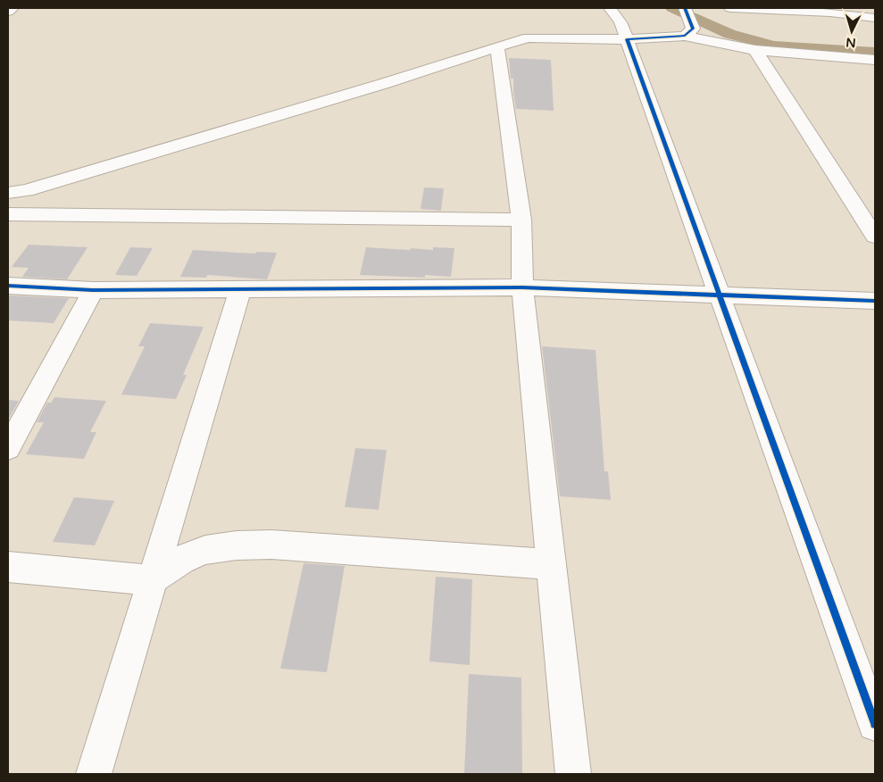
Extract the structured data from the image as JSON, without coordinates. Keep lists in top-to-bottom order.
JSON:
{
  "north": "bottom"
}
